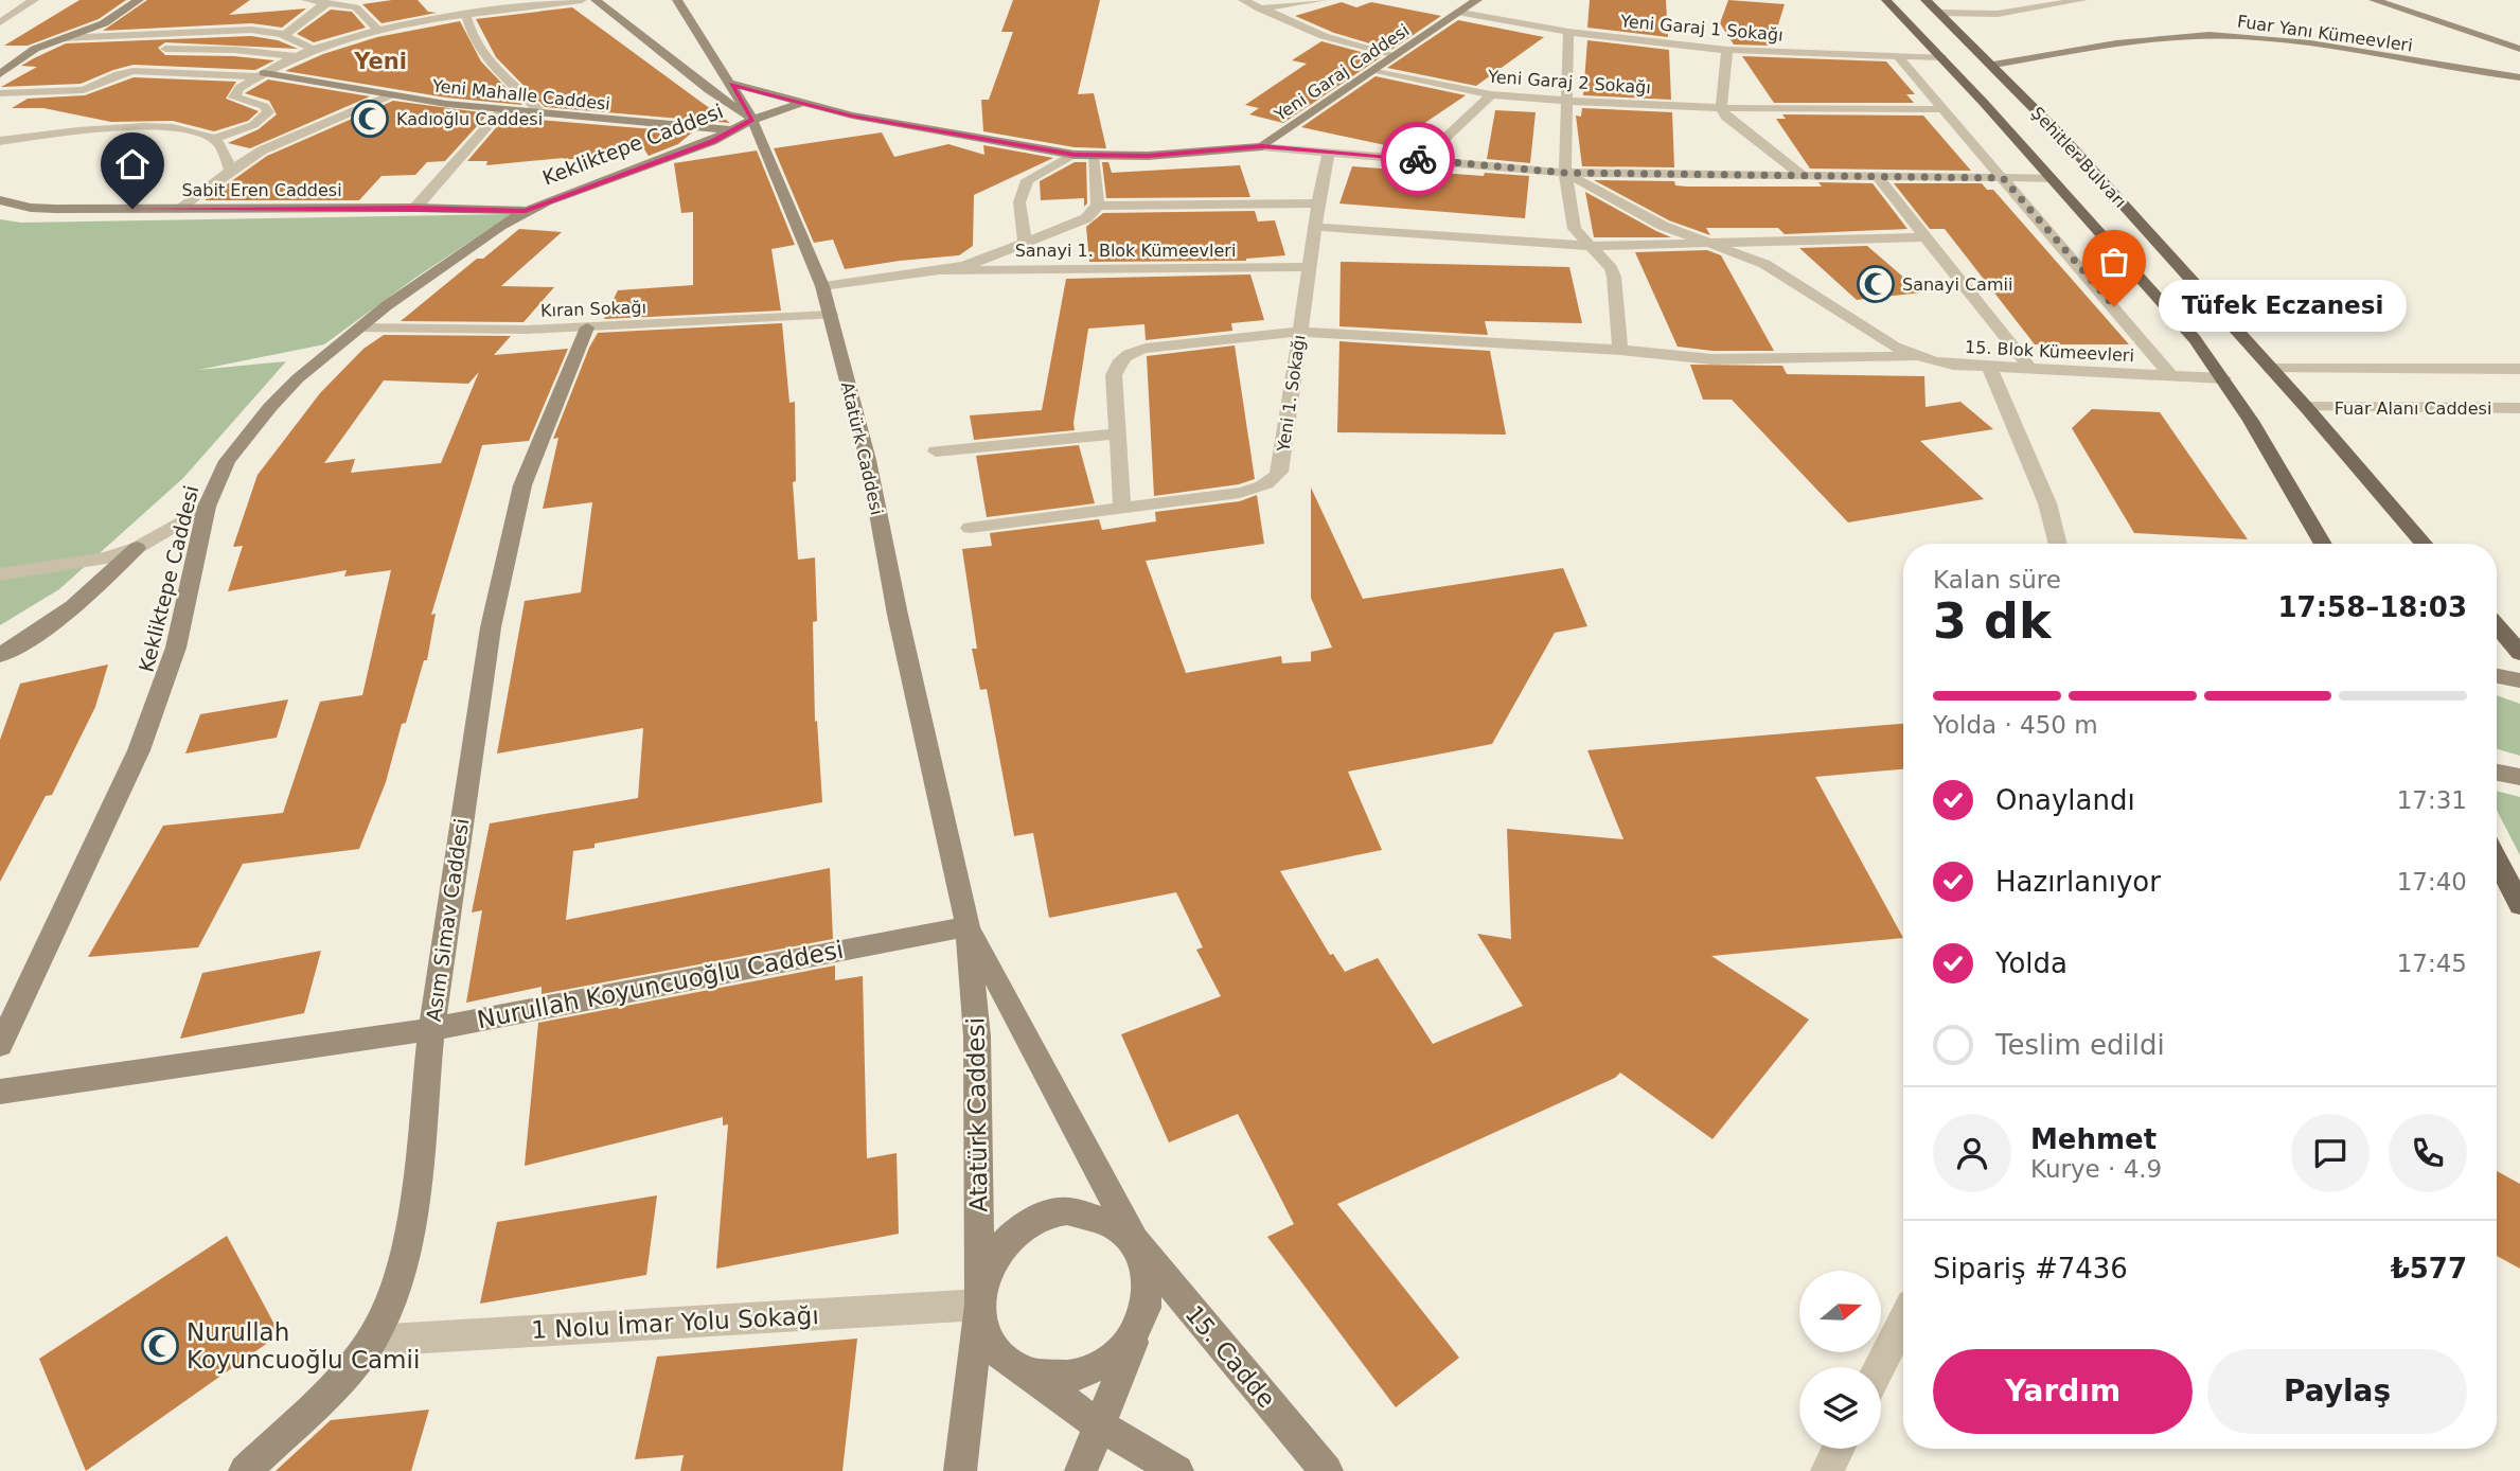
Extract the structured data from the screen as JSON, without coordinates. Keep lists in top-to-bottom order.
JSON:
{
  "streets": {
    "main road": ["Şehitler Bulvarı"],
    "street": [
      "Yeni Garaj 1 Sokağı",
      "Fuar Yanı Kümeevleri",
      "Yeni Garaj Caddesi",
      "Yeni Garaj 2 Sokağı",
      "Yeni Mahalle Caddesi",
      "Kekliktepe Caddesi",
      "Sabit Eren Caddesi",
      "Sanayi 1. Blok Kümeevleri",
      "Kıran Sokağı",
      "15. Blok Kümeevleri",
      "Yeni 1. Sokağı",
      "Fuar Alanı Caddesi",
      "Atatürk Caddesi",
      "Asım Simav Caddesi",
      "Nurullah Koyuncuoğlu Caddesi",
      "1 Nolu İmar Yolu Sokağı",
      "15. Cadde"
    ]
  },
  "crossings": [
    ["Yeni Garaj 1 Sokağı", "Yeni Garaj Caddesi"],
    ["Yeni Garaj 1 Sokağı", "Şehitler Bulvarı"],
    ["Fuar Yanı Kümeevleri", "Şehitler Bulvarı"],
    ["Yeni Garaj Caddesi", "Yeni Garaj 2 Sokağı"],
    ["Yeni Mahalle Caddesi", "Kekliktepe Caddesi"],
    ["Kekliktepe Caddesi", "Sabit Eren Caddesi"],
    ["Kekliktepe Caddesi", "Kıran Sokağı"],
    ["Kekliktepe Caddesi", "Atatürk Caddesi"],
    ["Şehitler Bulvarı", "15. Blok Kümeevleri"],
    ["Şehitler Bulvarı", "Fuar Alanı Caddesi"],
    ["Sanayi 1. Blok Kümeevleri", "Yeni 1. Sokağı"],
    ["Kıran Sokağı", "Atatürk Caddesi"],
    ["Kıran Sokağı", "Asım Simav Caddesi"],
    ["Atatürk Caddesi", "Nurullah Koyuncuoğlu Caddesi"],
    ["Atatürk Caddesi", "1 Nolu İmar Yolu Sokağı"],
    ["Atatürk Caddesi", "15. Cadde"],
    ["Asım Simav Caddesi", "Nurullah Koyuncuoğlu Caddesi"],
    ["Asım Simav Caddesi", "1 Nolu İmar Yolu Sokağı"],
    ["1 Nolu İmar Yolu Sokağı", "15. Cadde"]
  ],
  "districts": ["Yeni"],
  "places": {
    "mosque": ["Kadıoğlu Caddesi", "Sanayi Camii", "Nurullah Koyuncuoğlu Camii"],
    "other": ["Tüfek Eczanesi"]
  },
  "north": "right",
  "page": {
    "bubble": "Tüfek Eczanesi",
    "heading": ["3 dk", "Kalan süre", "17:58–18:03"],
    "panel": [
      "Mehmet",
      "Kurye · 4.9",
      "Sipariş #7436",
      "₺577"
    ],
    "bar": "Yolda · 450 m",
    "list": [
      ["Onaylandı", "17:31"],
      ["Hazırlanıyor", "17:40"],
      ["Yolda", "17:45"],
      "Teslim edildi"
    ],
    "buttons": ["Yardım", "Paylaş"]
  }
}
